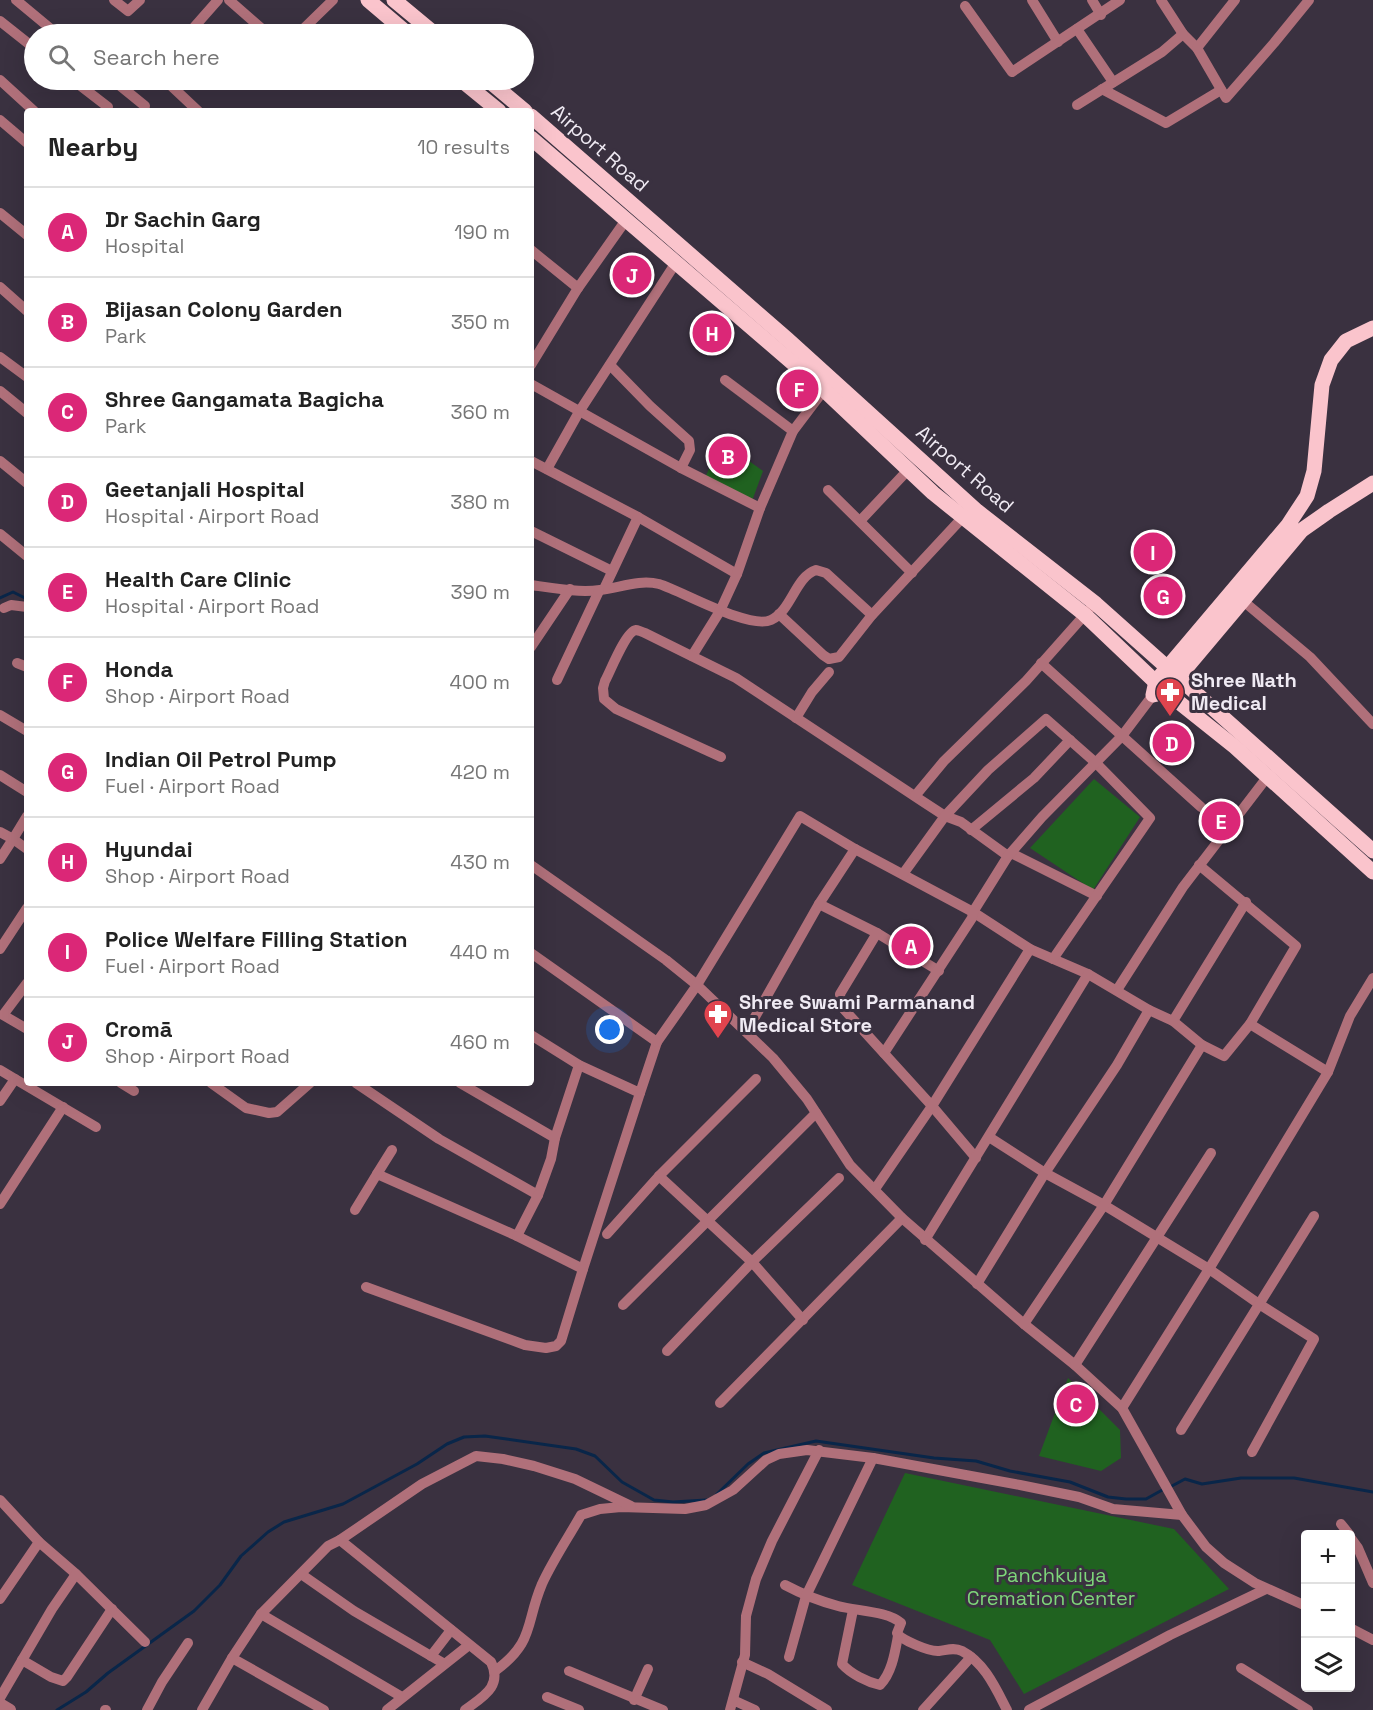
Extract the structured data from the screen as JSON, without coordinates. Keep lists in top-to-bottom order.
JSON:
{
  "streets": {
    "main road": ["Airport Road"]
  },
  "parks": ["Panchkuiya Cremation Center"],
  "places": {
    "pharmacy": ["Shree Nath Medical", "Shree Swami Parmanand Medical Store"]
  },
  "page": {
    "search": "Search here",
    "heading": ["Nearby", "10 results"],
    "list": [
      {
        "mark": "A",
        "name": "Dr Sachin Garg",
        "note": "Hospital",
        "value": "190 m"
      },
      {
        "mark": "B",
        "name": "Bijasan Colony Garden",
        "note": "Park",
        "value": "350 m"
      },
      {
        "mark": "C",
        "name": "Shree Gangamata Bagicha",
        "note": "Park",
        "value": "360 m"
      },
      {
        "mark": "D",
        "name": "Geetanjali Hospital",
        "note": "Hospital · Airport Road",
        "value": "380 m"
      },
      {
        "mark": "E",
        "name": "Health Care Clinic",
        "note": "Hospital · Airport Road",
        "value": "390 m"
      },
      {
        "mark": "F",
        "name": "Honda",
        "note": "Shop · Airport Road",
        "value": "400 m"
      },
      {
        "mark": "G",
        "name": "Indian Oil Petrol Pump",
        "note": "Fuel · Airport Road",
        "value": "420 m"
      },
      {
        "mark": "H",
        "name": "Hyundai",
        "note": "Shop · Airport Road",
        "value": "430 m"
      },
      {
        "mark": "I",
        "name": "Police Welfare Filling Station",
        "note": "Fuel · Airport Road",
        "value": "440 m"
      },
      {
        "mark": "J",
        "name": "Cromā",
        "note": "Shop · Airport Road",
        "value": "460 m"
      }
    ],
    "pins": [
      "J",
      "H",
      "F",
      "B",
      "I",
      "G",
      "D",
      "E",
      "A",
      "C"
    ],
    "map_buttons": ["+", "−"]
  }
}
